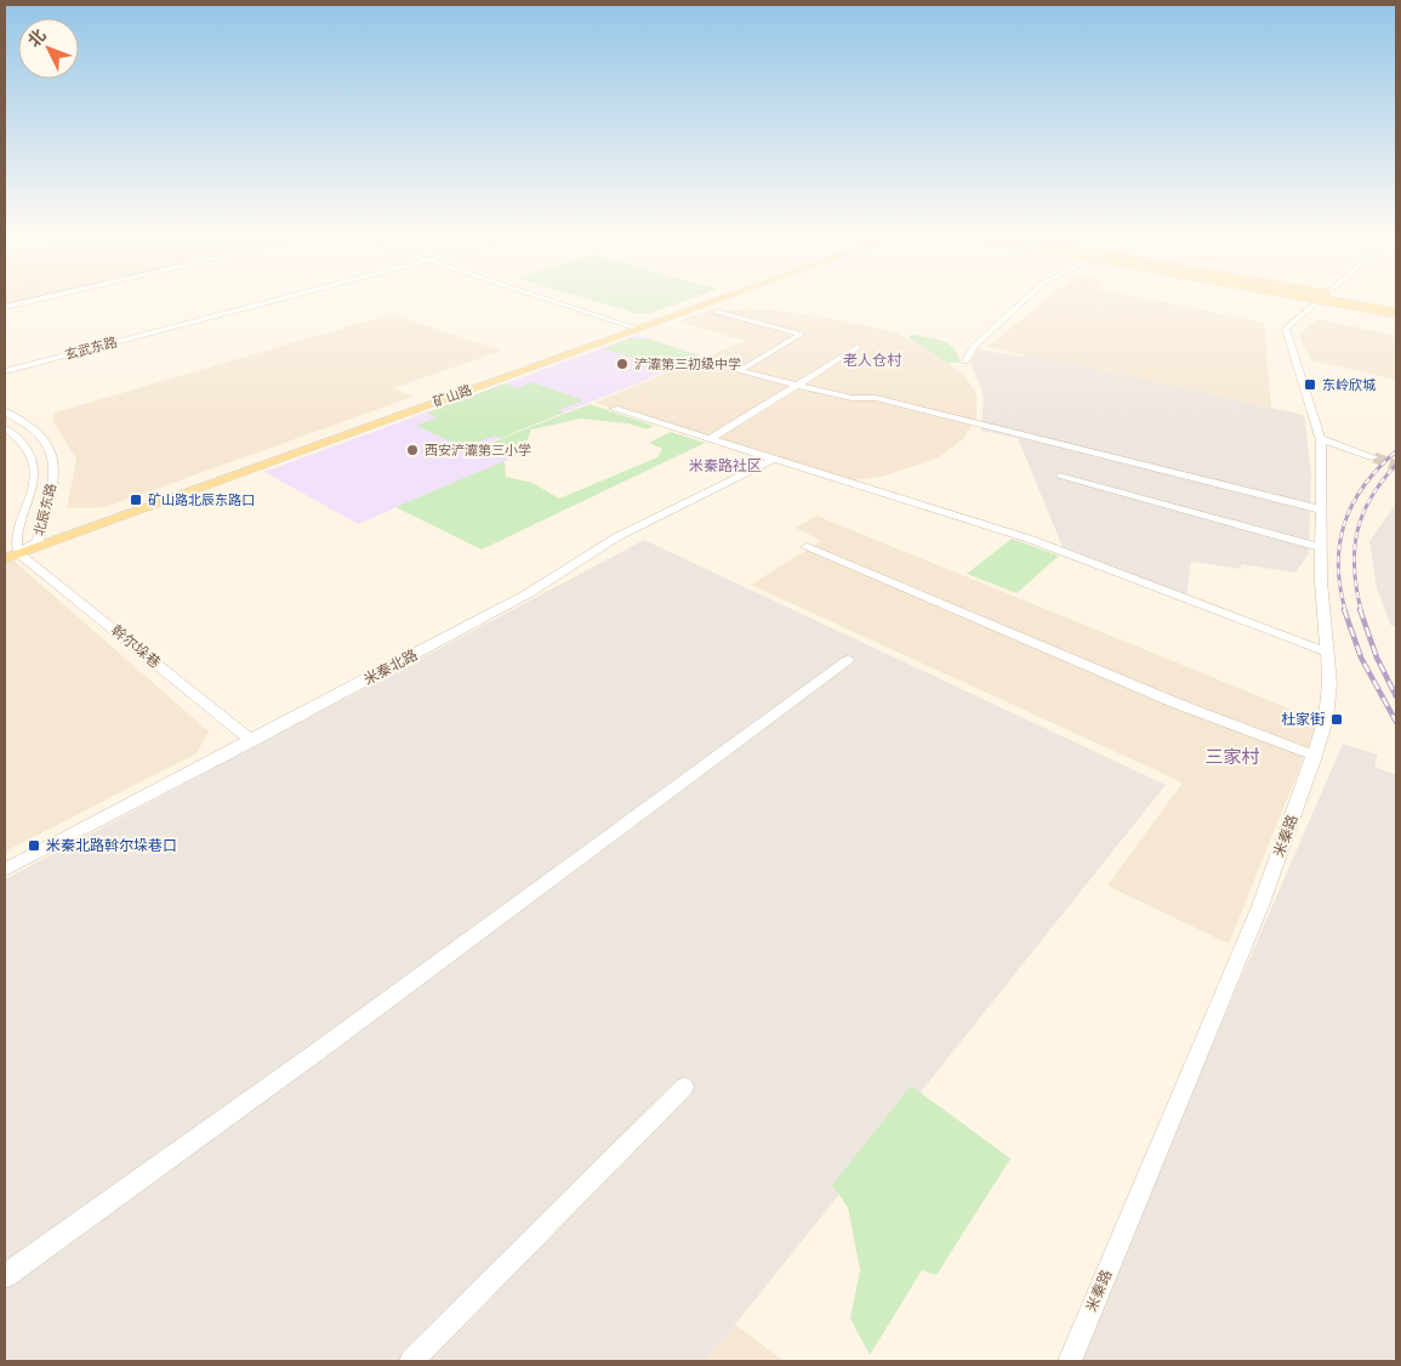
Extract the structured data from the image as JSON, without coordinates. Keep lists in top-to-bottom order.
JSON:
{
  "streets": {
    "main road": ["矿山路"],
    "street": [
      "玄武东路",
      "北辰东路",
      "幹尔垛巷",
      "米秦北路",
      "米秦路"
    ]
  },
  "crossings": [
    ["矿山路", "北辰东路"],
    ["矿山路", "幹尔垛巷"],
    ["北辰东路", "幹尔垛巷"],
    ["幹尔垛巷", "米秦北路"]
  ],
  "districts": ["老人仓村", "米秦路社区", "三家村"],
  "places": {
    "other": ["浐灞第三初级中学", "西安浐灞第三小学"],
    "transit": [
      "东岭欣城",
      "矿山路北辰东路口",
      "杜家街",
      "米秦北路斡尔垛巷口"
    ]
  },
  "north": "top left"
}
